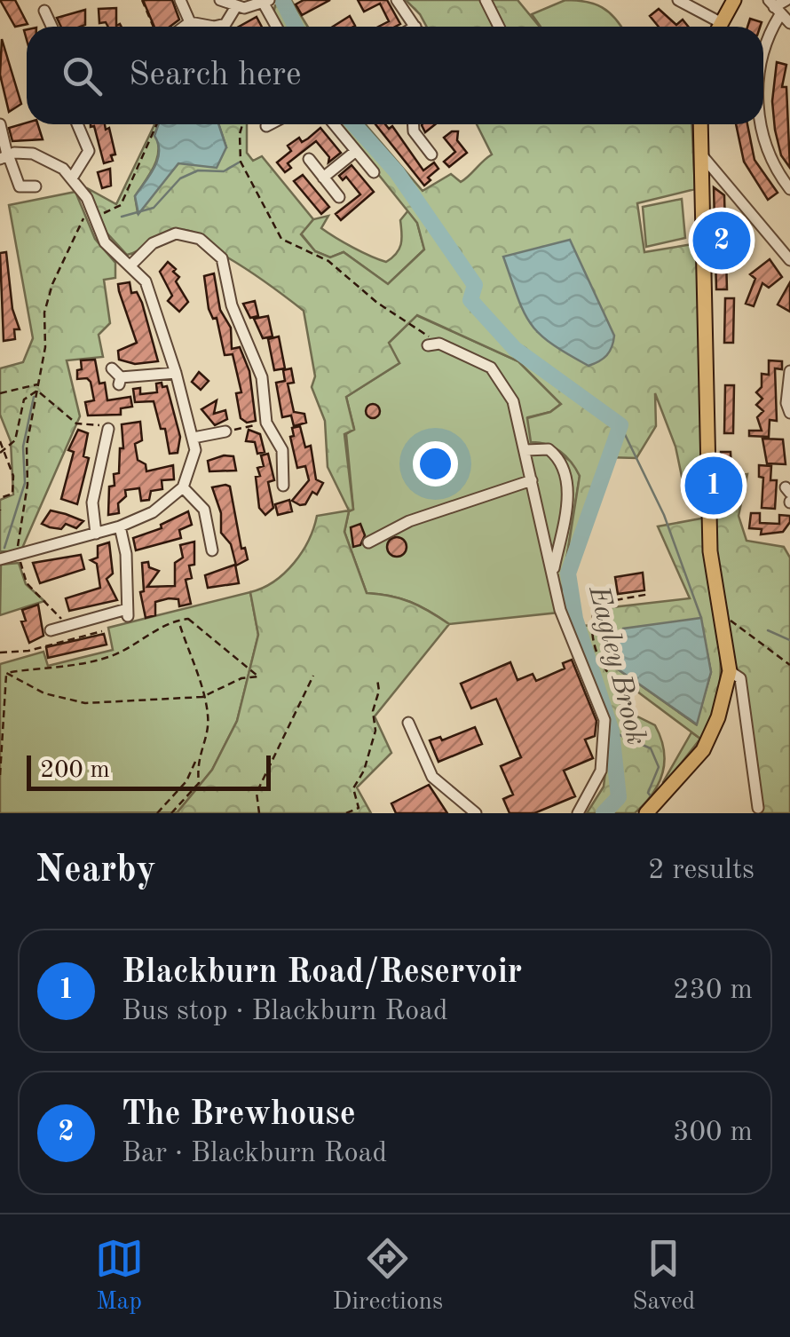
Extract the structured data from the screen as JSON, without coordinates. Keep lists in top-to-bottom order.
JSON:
{
  "water": ["Eagley Brook"],
  "scale_bar": "200 m",
  "page": {
    "search": "Search here",
    "pins": ["2", "1"],
    "scale": "200 m",
    "heading": ["Nearby", "2 results"],
    "list": [
      {
        "mark": "1",
        "name": "Blackburn Road/Reservoir",
        "note": "Bus stop · Blackburn Road",
        "value": "230 m"
      },
      {
        "mark": "2",
        "name": "The Brewhouse",
        "note": "Bar · Blackburn Road",
        "value": "300 m"
      }
    ],
    "nav": ["Map", "Directions", "Saved"]
  }
}
